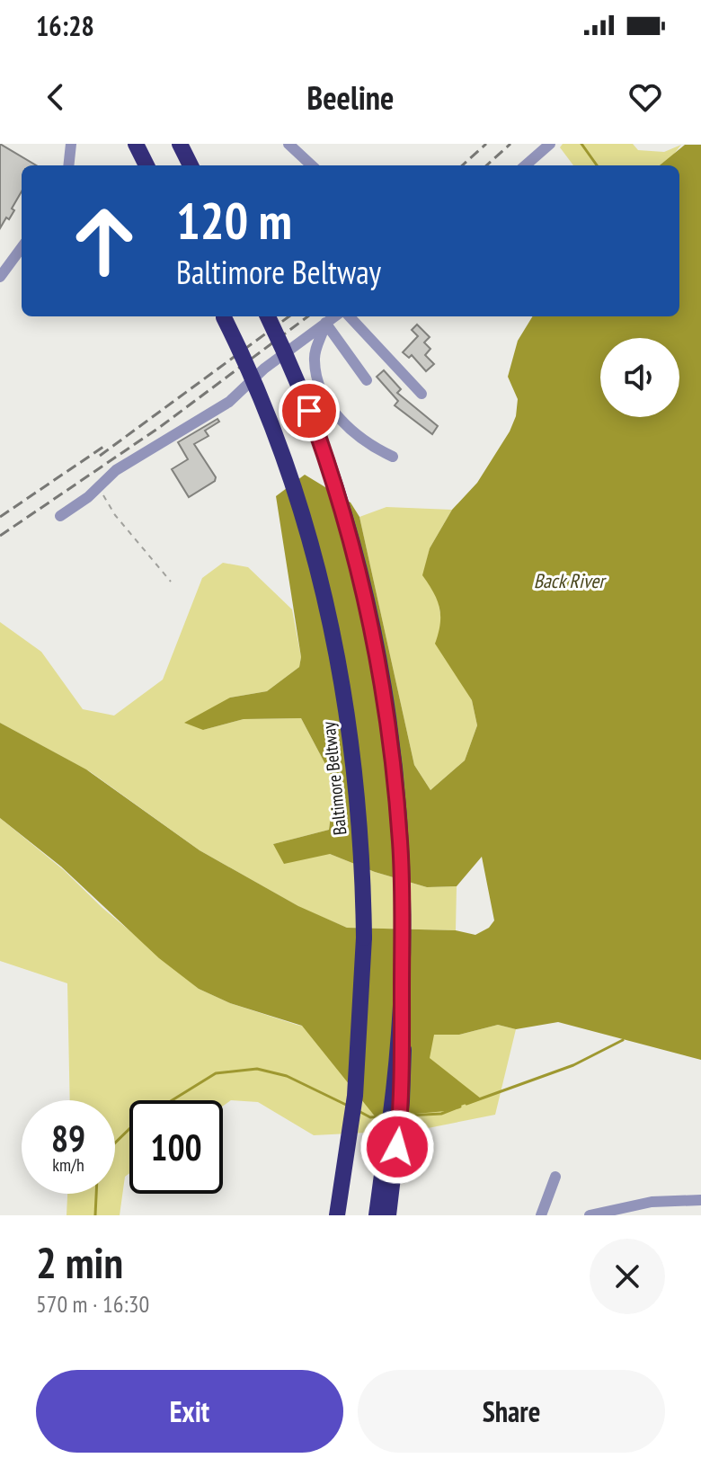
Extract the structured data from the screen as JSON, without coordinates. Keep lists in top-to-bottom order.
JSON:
{
  "streets": {
    "highway": ["Baltimore Beltway"]
  },
  "water": ["Back River"],
  "page": {
    "status": "16:28",
    "header": "Beeline",
    "turn": ["120 m", "Baltimore Beltway"],
    "speed": "89 km/h",
    "limit": "100",
    "heading": ["2 min", "570 m · 16:30"],
    "buttons": ["Exit", "Share"]
  }
}
